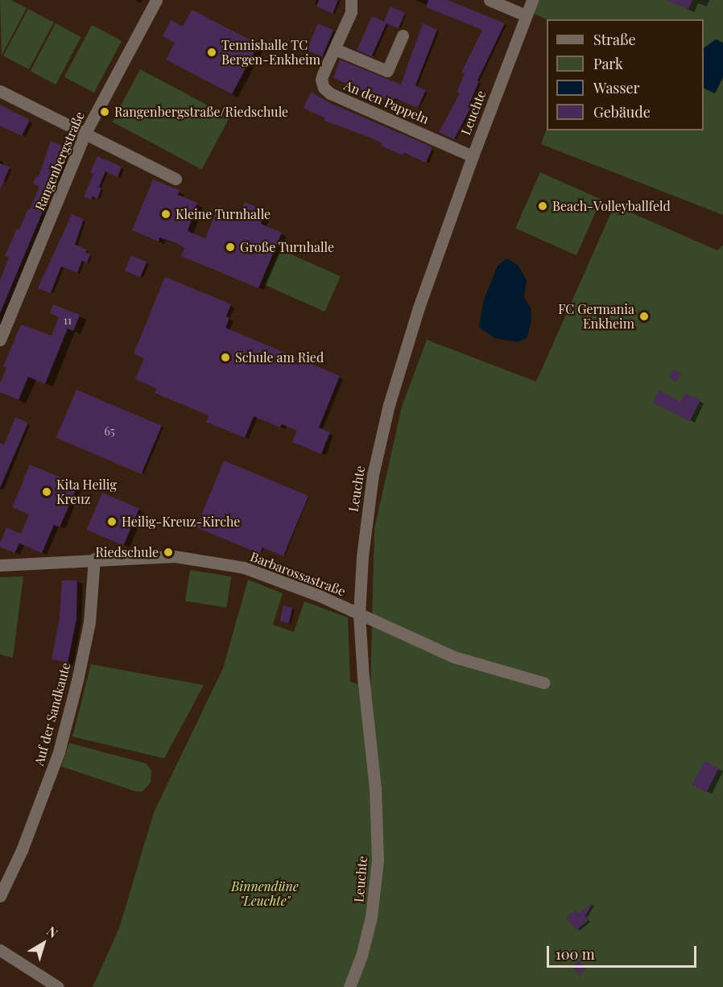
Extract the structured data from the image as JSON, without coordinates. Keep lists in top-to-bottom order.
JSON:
{
  "streets": {
    "street": [
      "An den Pappeln",
      "Leuchte",
      "Rangenbergstraße",
      "Barbarossastraße",
      "Auf der Sandkaute"
    ]
  },
  "crossings": [
    ["An den Pappeln", "Leuchte"],
    ["Leuchte", "Barbarossastraße"],
    ["Barbarossastraße", "Auf der Sandkaute"]
  ],
  "parks": ["Binnendüne \"Leuchte\""],
  "places": [
    "Tennishalle TC Bergen-Enkheim",
    "Rangenbergstraße/Riedschule",
    "Beach-Volleyballfeld",
    "Kleine Turnhalle",
    "Große Turnhalle",
    "FC Germania Enkheim",
    "Schule am Ried",
    "Kita Heilig Kreuz",
    "Heilig-Kreuz-Kirche",
    "Riedschule"
  ],
  "house_numbers": ["11", "65"],
  "legend": [
    "Straße",
    "Park",
    "Wasser",
    "Gebäude"
  ],
  "scale_bar": "100 m",
  "north": "top right"
}
